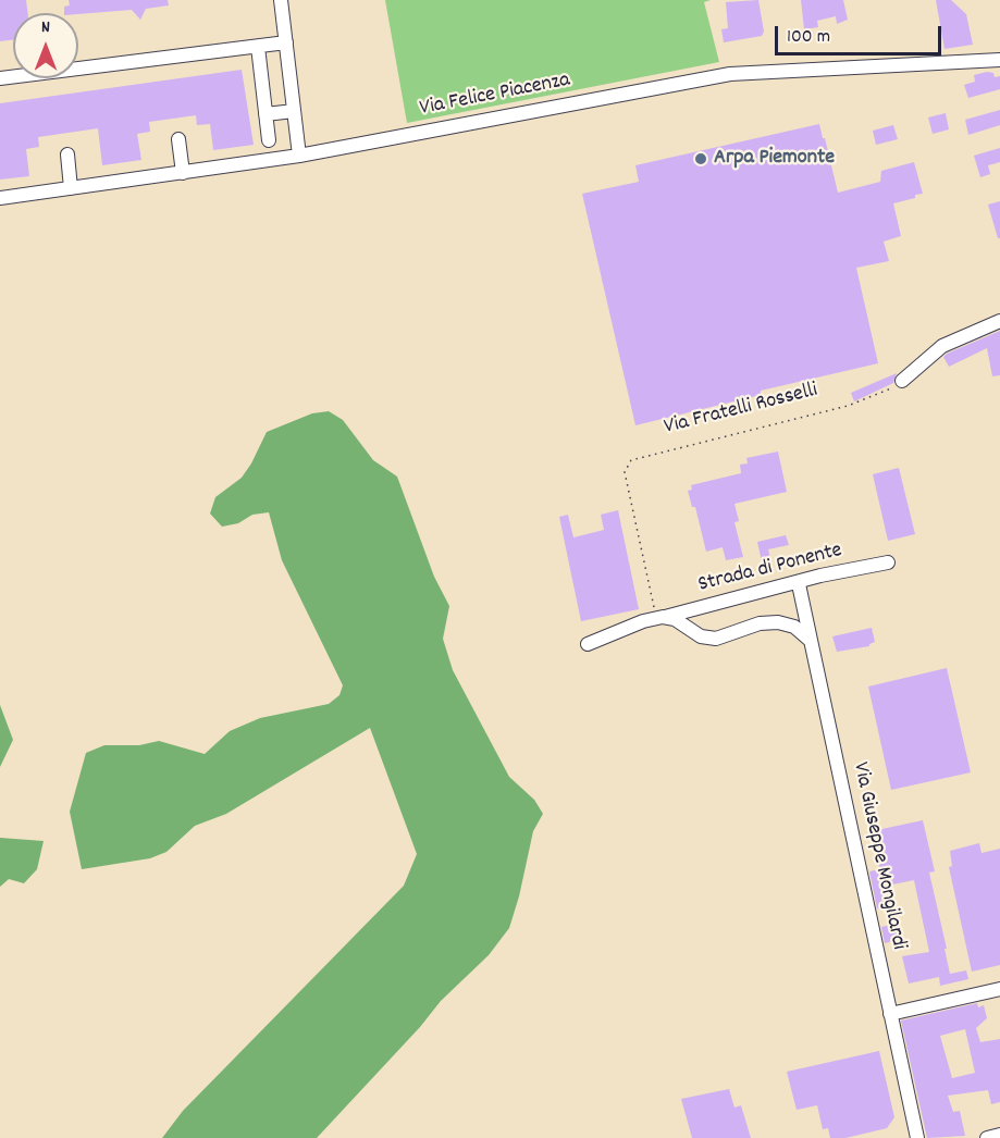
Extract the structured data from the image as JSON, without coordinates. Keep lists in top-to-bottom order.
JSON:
{
  "streets": {
    "street": ["Via Felice Piacenza", "Strada di Ponente", "Via Giuseppe Mongilardi"],
    "path": ["Via Fratelli Rosselli"]
  },
  "crossings": [
    ["Via Fratelli Rosselli", "Strada di Ponente"],
    ["Strada di Ponente", "Via Giuseppe Mongilardi"]
  ],
  "places": ["Arpa Piemonte"],
  "scale_bar": "100 m",
  "north": "top"
}
